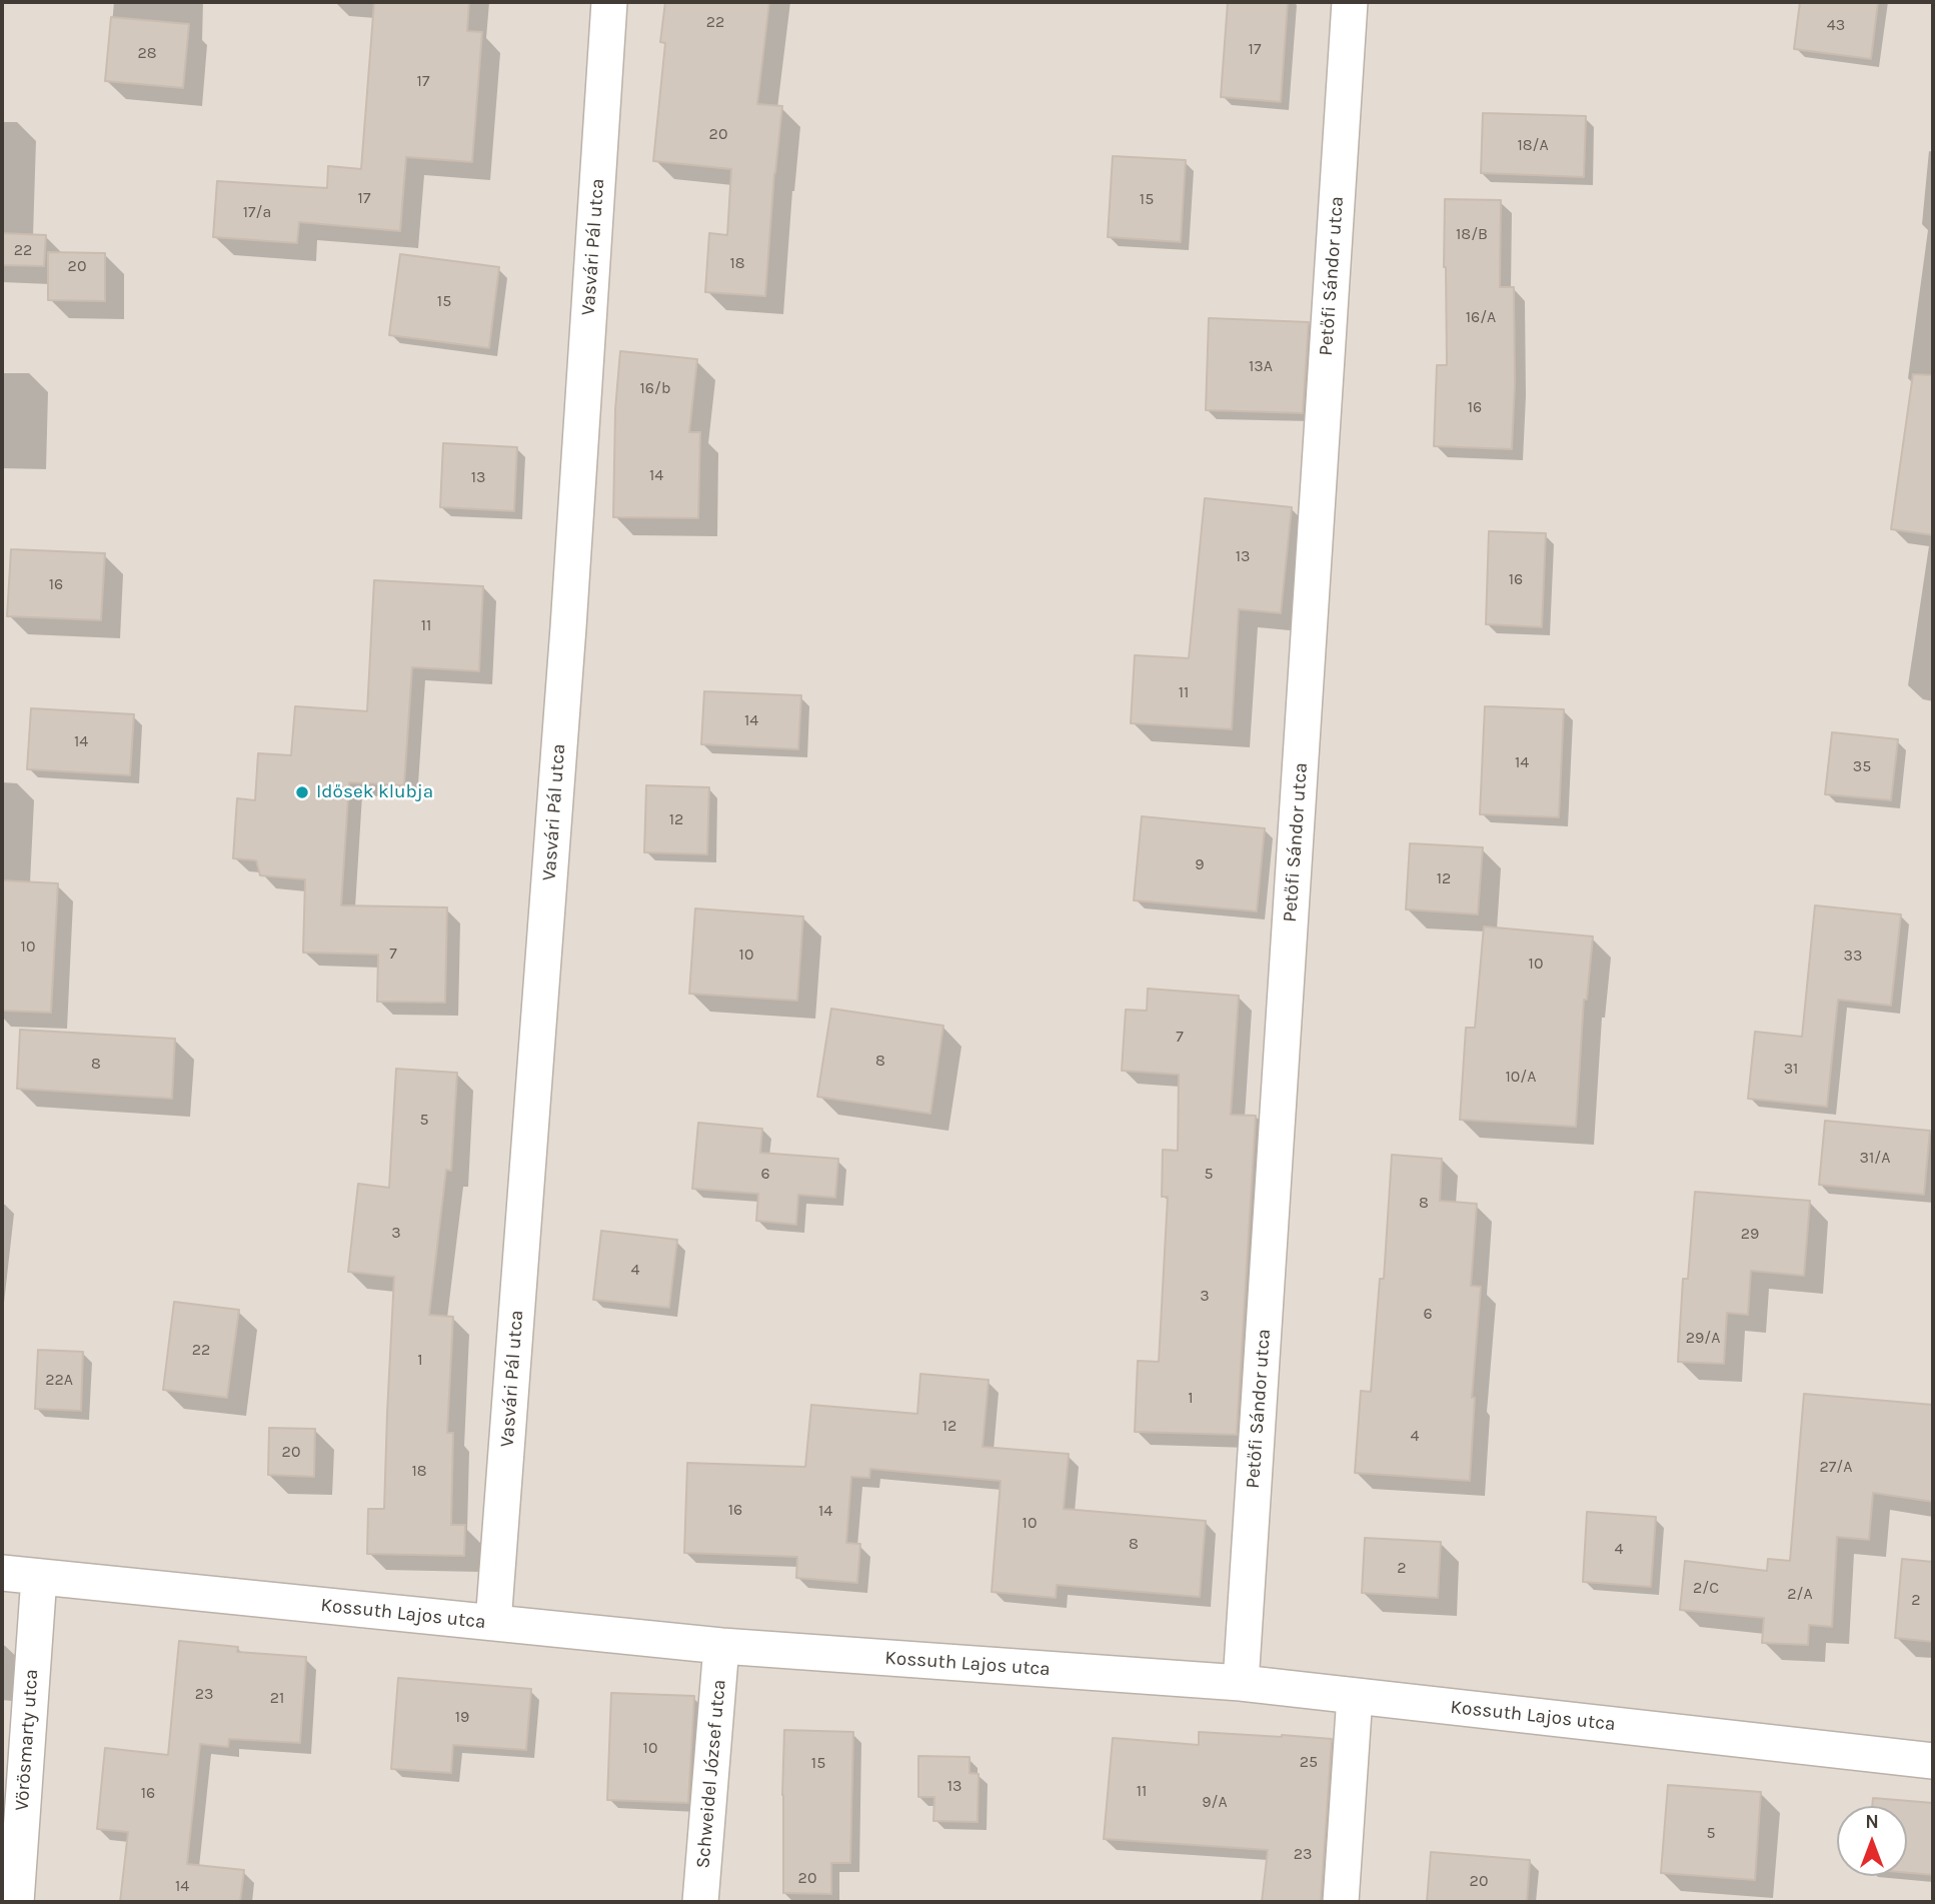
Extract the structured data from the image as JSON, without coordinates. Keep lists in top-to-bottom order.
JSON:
{
  "streets": {
    "street": [
      "Vasvári Pál utca",
      "Petőfi Sándor utca",
      "Kossuth Lajos utca",
      "Vörösmarty utca",
      "Schweidel József utca"
    ]
  },
  "crossings": [
    ["Vasvári Pál utca", "Kossuth Lajos utca"],
    ["Petőfi Sándor utca", "Kossuth Lajos utca"],
    ["Kossuth Lajos utca", "Vörösmarty utca"],
    ["Kossuth Lajos utca", "Schweidel József utca"]
  ],
  "places": ["Idősek klubja"],
  "house_numbers": [
    "22",
    "43",
    "17",
    "28",
    "17",
    "20",
    "18/A",
    "17",
    "15",
    "17/a",
    "18/B",
    "22",
    "18",
    "20",
    "15",
    "16/A",
    "13A",
    "16/b",
    "16",
    "14",
    "13",
    "13",
    "16",
    "16",
    "11",
    "11",
    "14",
    "14",
    "14",
    "35",
    "12",
    "9",
    "12",
    "10",
    "7",
    "10",
    "33",
    "10",
    "7",
    "8",
    "8",
    "31",
    "10/A",
    "5",
    "31/A",
    "6",
    "5",
    "8",
    "3",
    "29",
    "4",
    "3",
    "6",
    "29/A",
    "22",
    "1",
    "22A",
    "1",
    "12",
    "4",
    "20",
    "27/A",
    "18",
    "16",
    "14",
    "10",
    "8",
    "4",
    "2",
    "2/C",
    "2/A",
    "2",
    "23",
    "21",
    "19",
    "10",
    "25",
    "15",
    "13",
    "11",
    "16",
    "9/A",
    "5",
    "23",
    "20",
    "20",
    "14"
  ],
  "north": "top"
}
